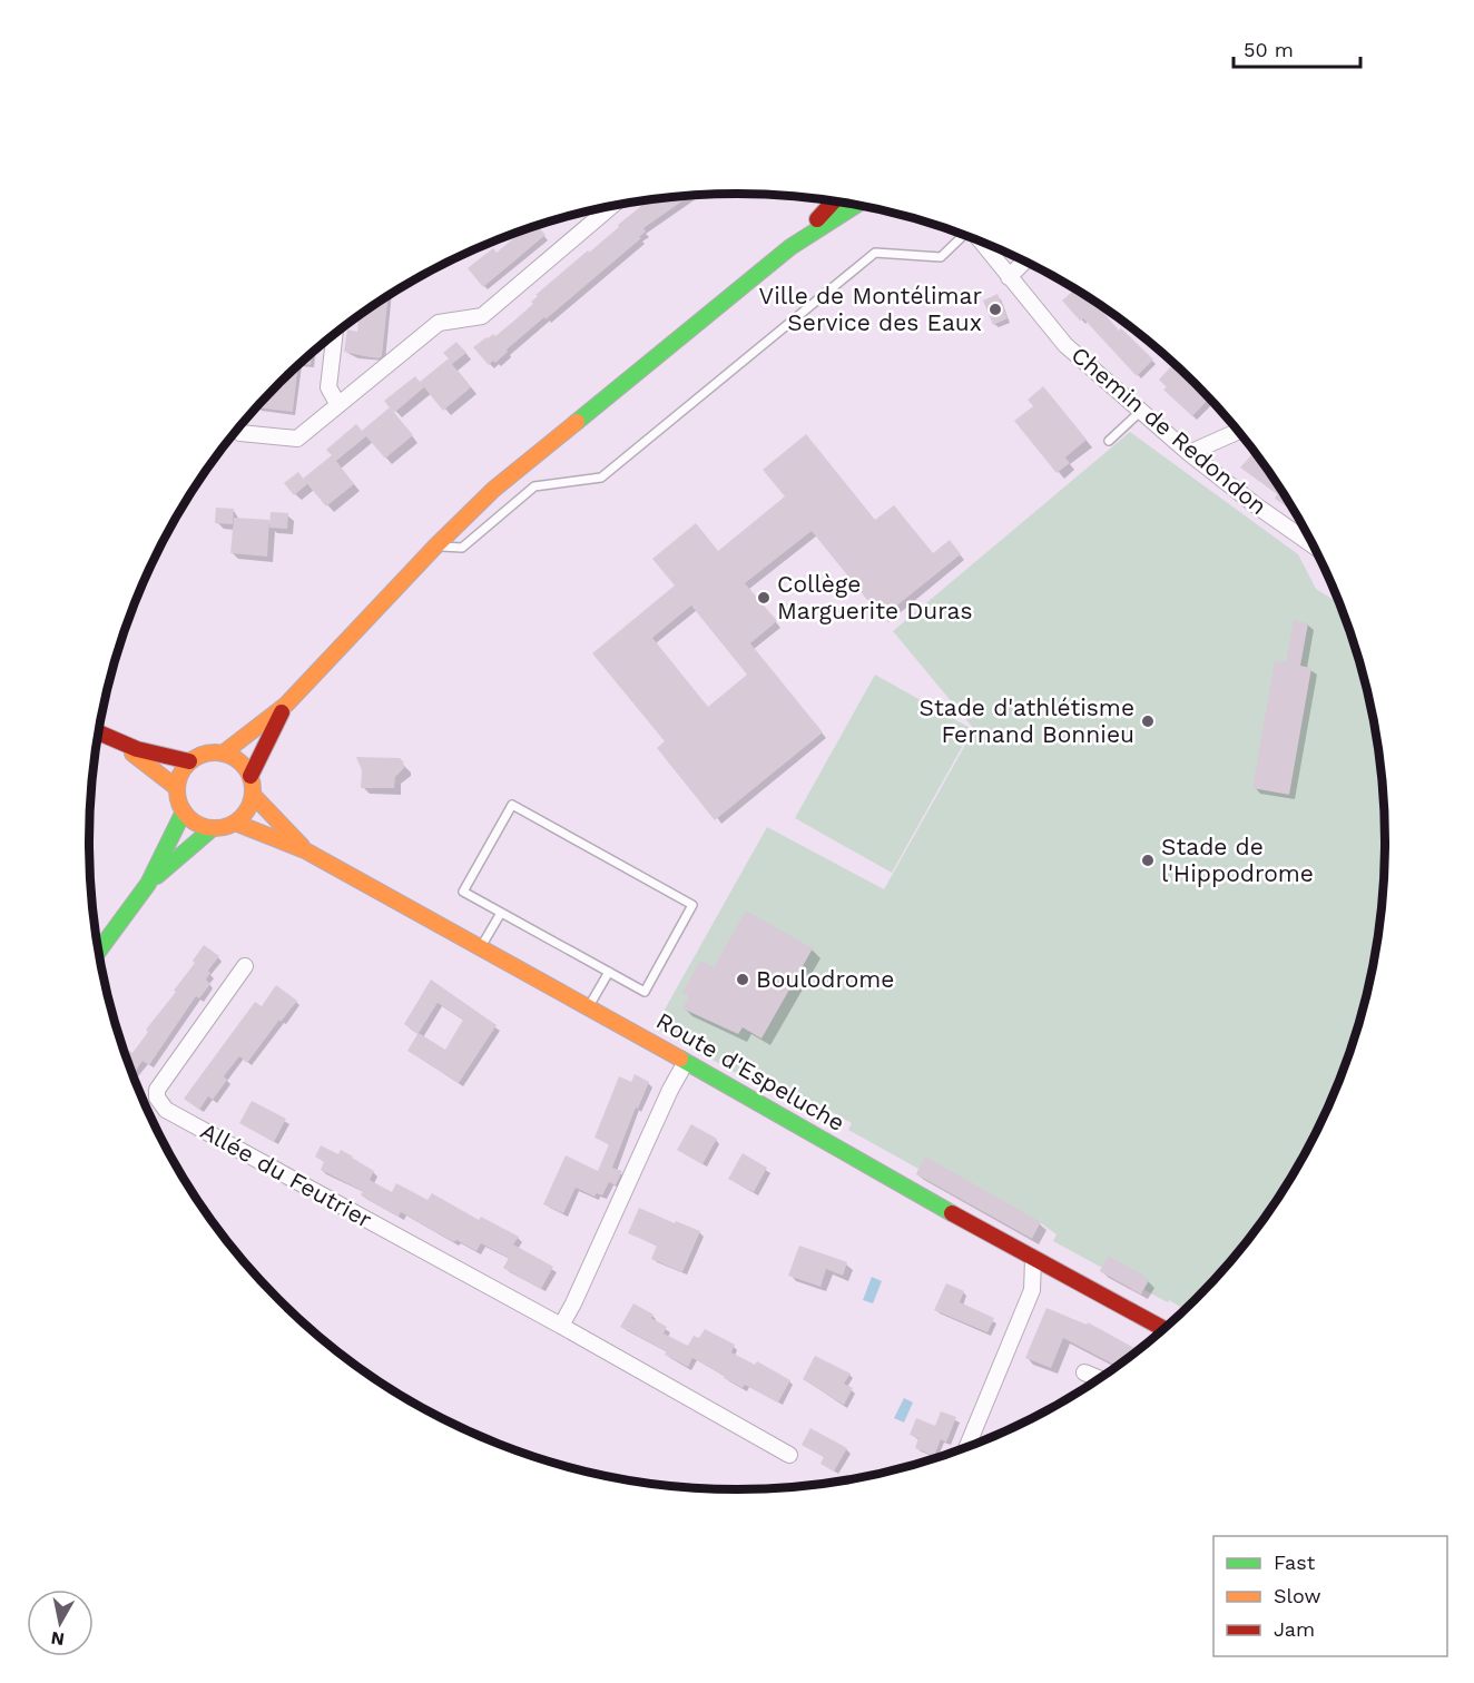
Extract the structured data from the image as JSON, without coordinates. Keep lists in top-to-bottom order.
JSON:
{
  "streets": {
    "main road": ["Route d'Espeluche"],
    "street": ["Chemin de Redondon", "Allée du Feutrier"]
  },
  "places": [
    "Ville de Montélimar Service des Eaux",
    "Collège Marguerite Duras",
    "Stade d'athlétisme Fernand Bonnieu",
    "Stade de l'Hippodrome",
    "Boulodrome"
  ],
  "legend": ["Fast", "Slow", "Jam"],
  "scale_bar": "50 m",
  "north": "bottom"
}
